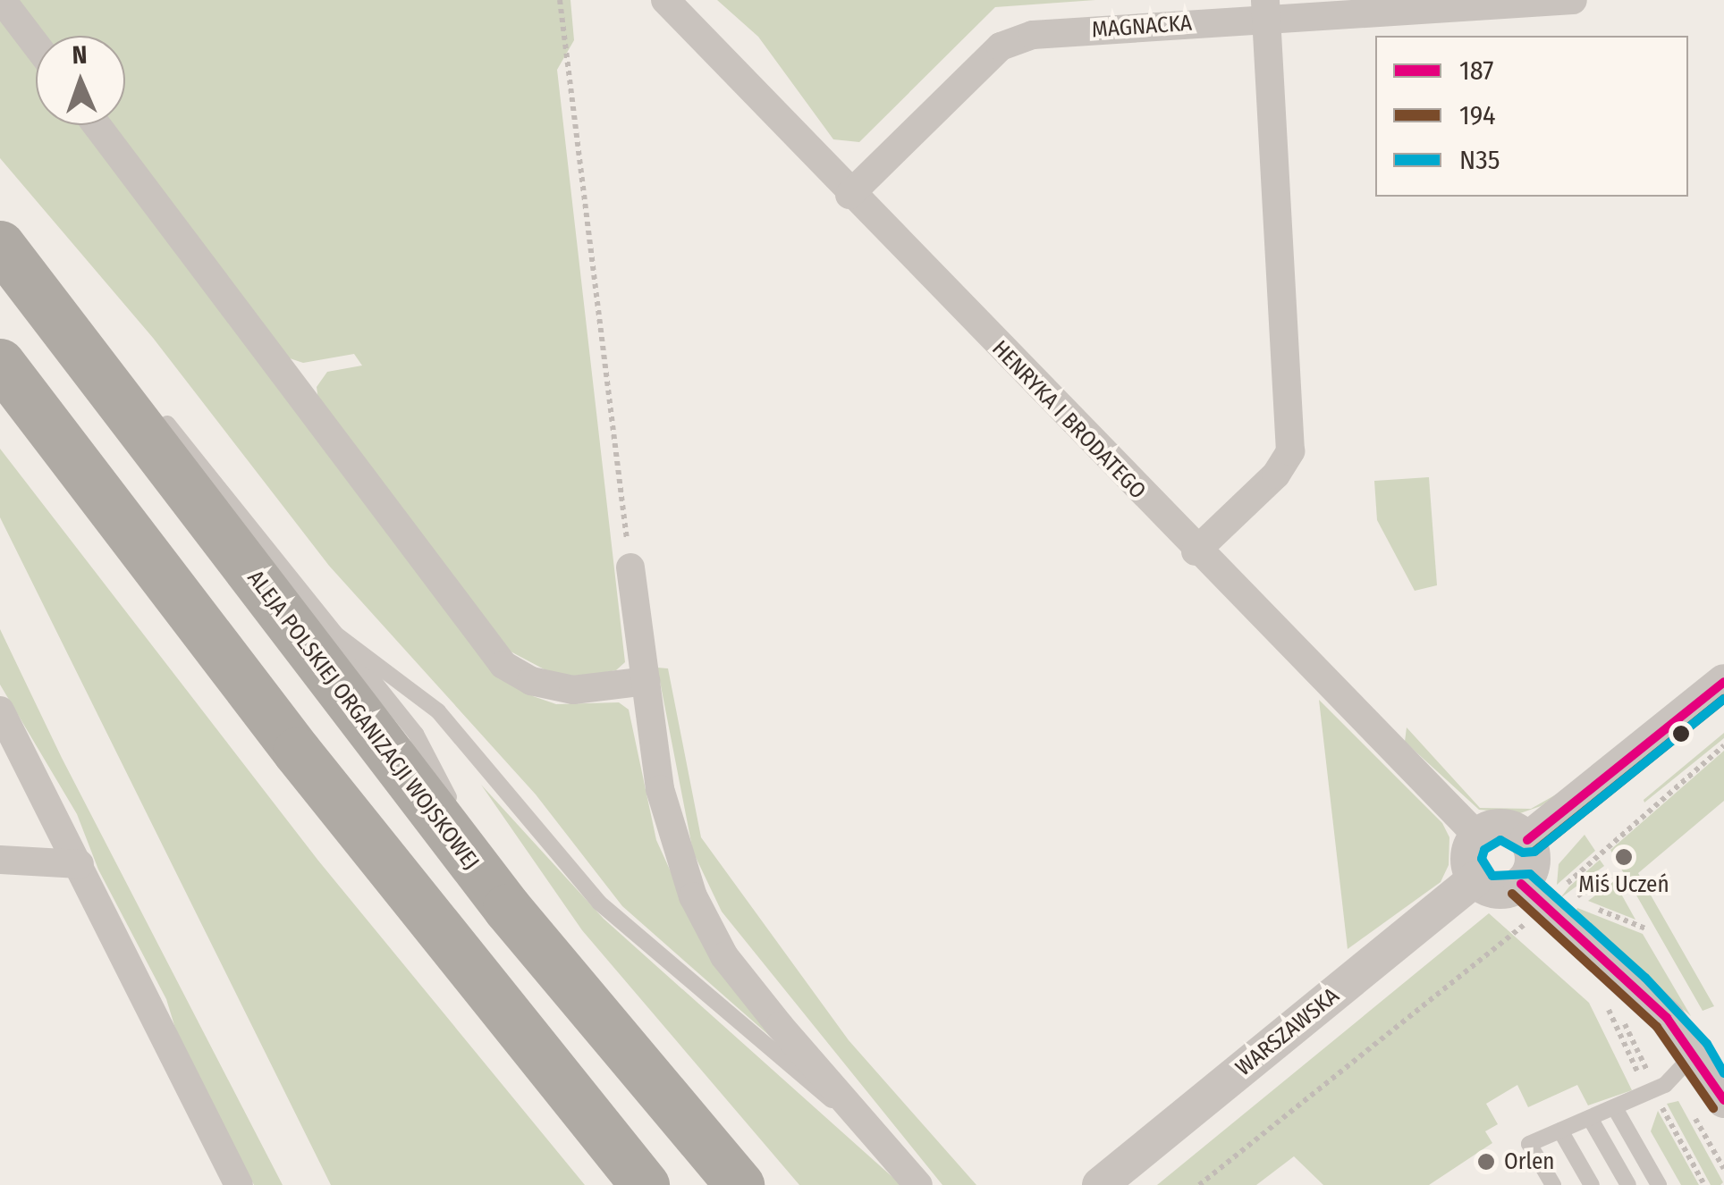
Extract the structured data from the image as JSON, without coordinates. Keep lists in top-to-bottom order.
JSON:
{
  "streets": {
    "highway": ["ALEJA POLSKIEJ ORGANIZACJI WOJSKOWEJ"],
    "street": ["MAGNACKA", "HENRYKA I BRODATEGO", "WARSZAWSKA"]
  },
  "crossings": [
    ["MAGNACKA", "HENRYKA I BRODATEGO"],
    ["HENRYKA I BRODATEGO", "WARSZAWSKA"]
  ],
  "places": ["Miś Uczeń", "Orlen"],
  "lines": ["transit line 187", "transit line 194", "transit line N35"],
  "legend": ["187", "194", "N35"],
  "north": "top"
}
